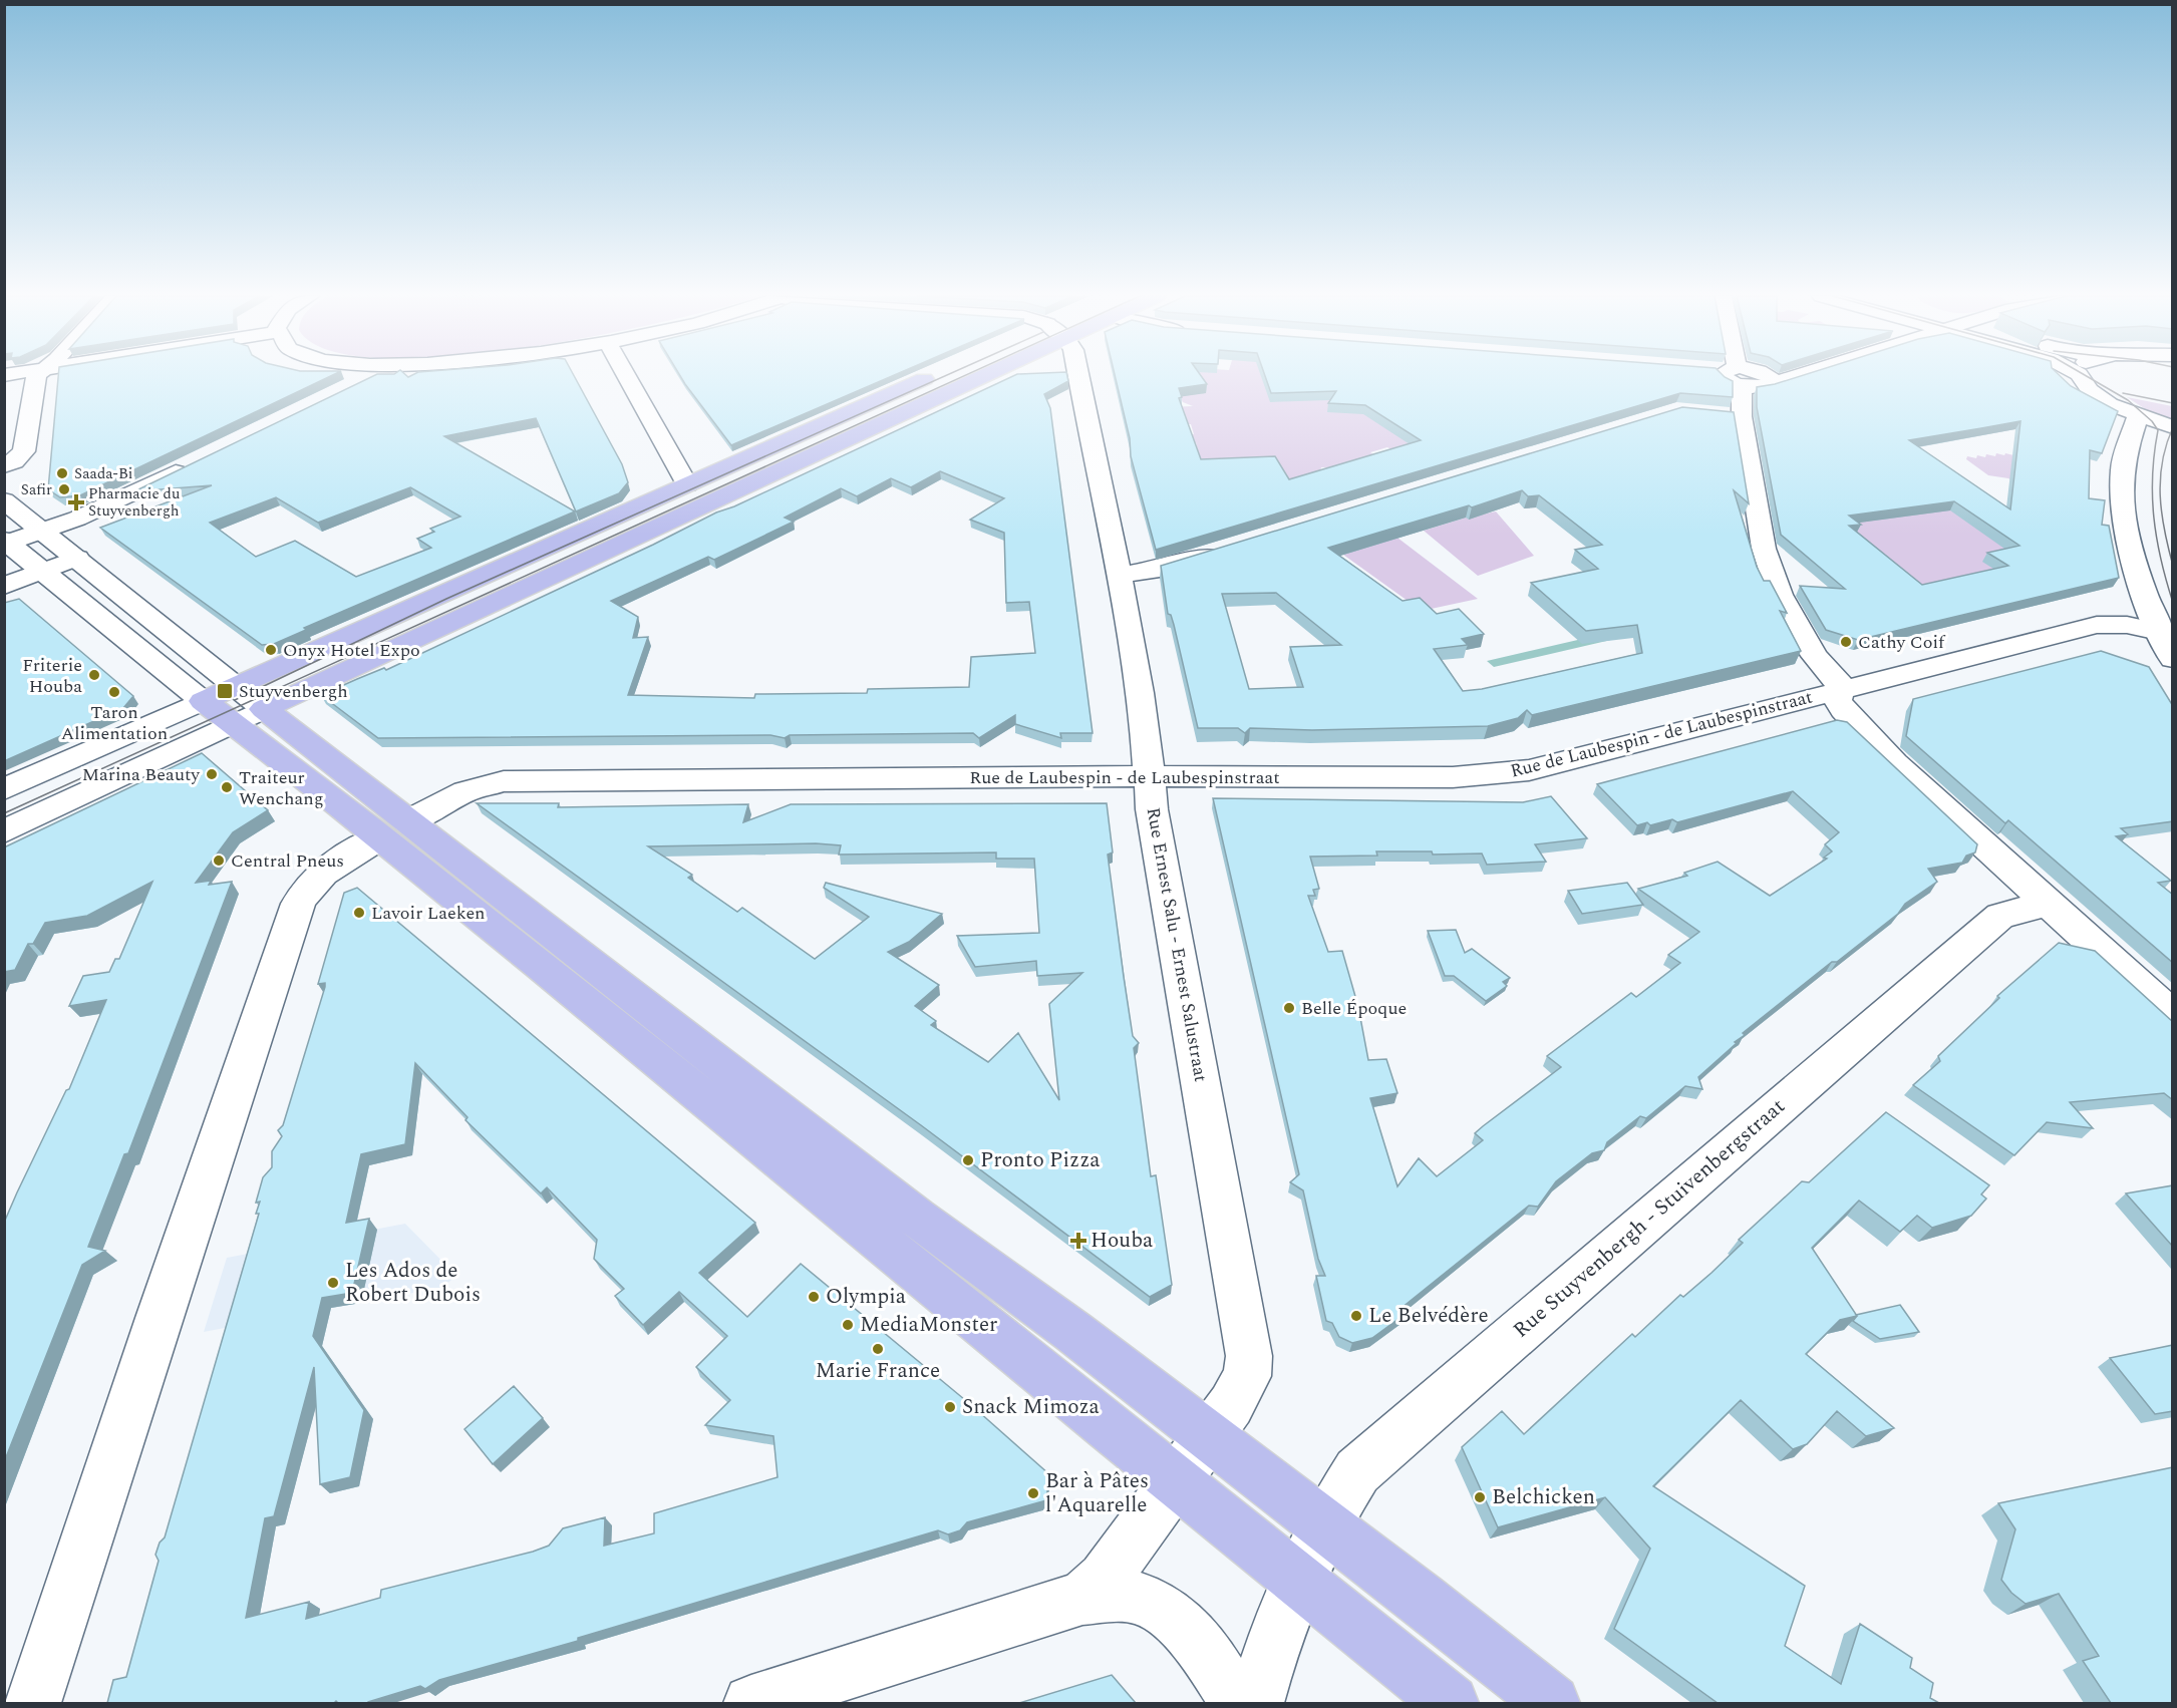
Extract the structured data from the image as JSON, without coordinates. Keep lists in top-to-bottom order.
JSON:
{
  "streets": {
    "street": ["Rue de Laubespin - de Laubespinstraat", "Rue Ernest Salu - Ernest Salustraat", "Rue Stuyvenbergh - Stuivenbergstraat"]
  },
  "crossings": [
    ["Rue de Laubespin - de Laubespinstraat", "Rue Ernest Salu - Ernest Salustraat"]
  ],
  "places": {
    "other": [
      "Saada-Bi",
      "Safir",
      "Cathy Coif",
      "Onyx Hotel Expo",
      "Friterie Houba",
      "Taron Alimentation",
      "Marina Beauty",
      "Traiteur Wenchang",
      "Central Pneus",
      "Lavoir Laeken",
      "Belle Époque",
      "Pronto Pizza",
      "Les Ados de Robert Dubois",
      "Olympia",
      "Le Belvédère",
      "MediaMonster",
      "Marie France",
      "Snack Mimoza",
      "Bar à Pâtes l'Aquarelle",
      "Belchicken"
    ],
    "health": ["Pharmacie du Stuyvenbergh", "Houba"],
    "transit": ["Stuyvenbergh"]
  }
}
